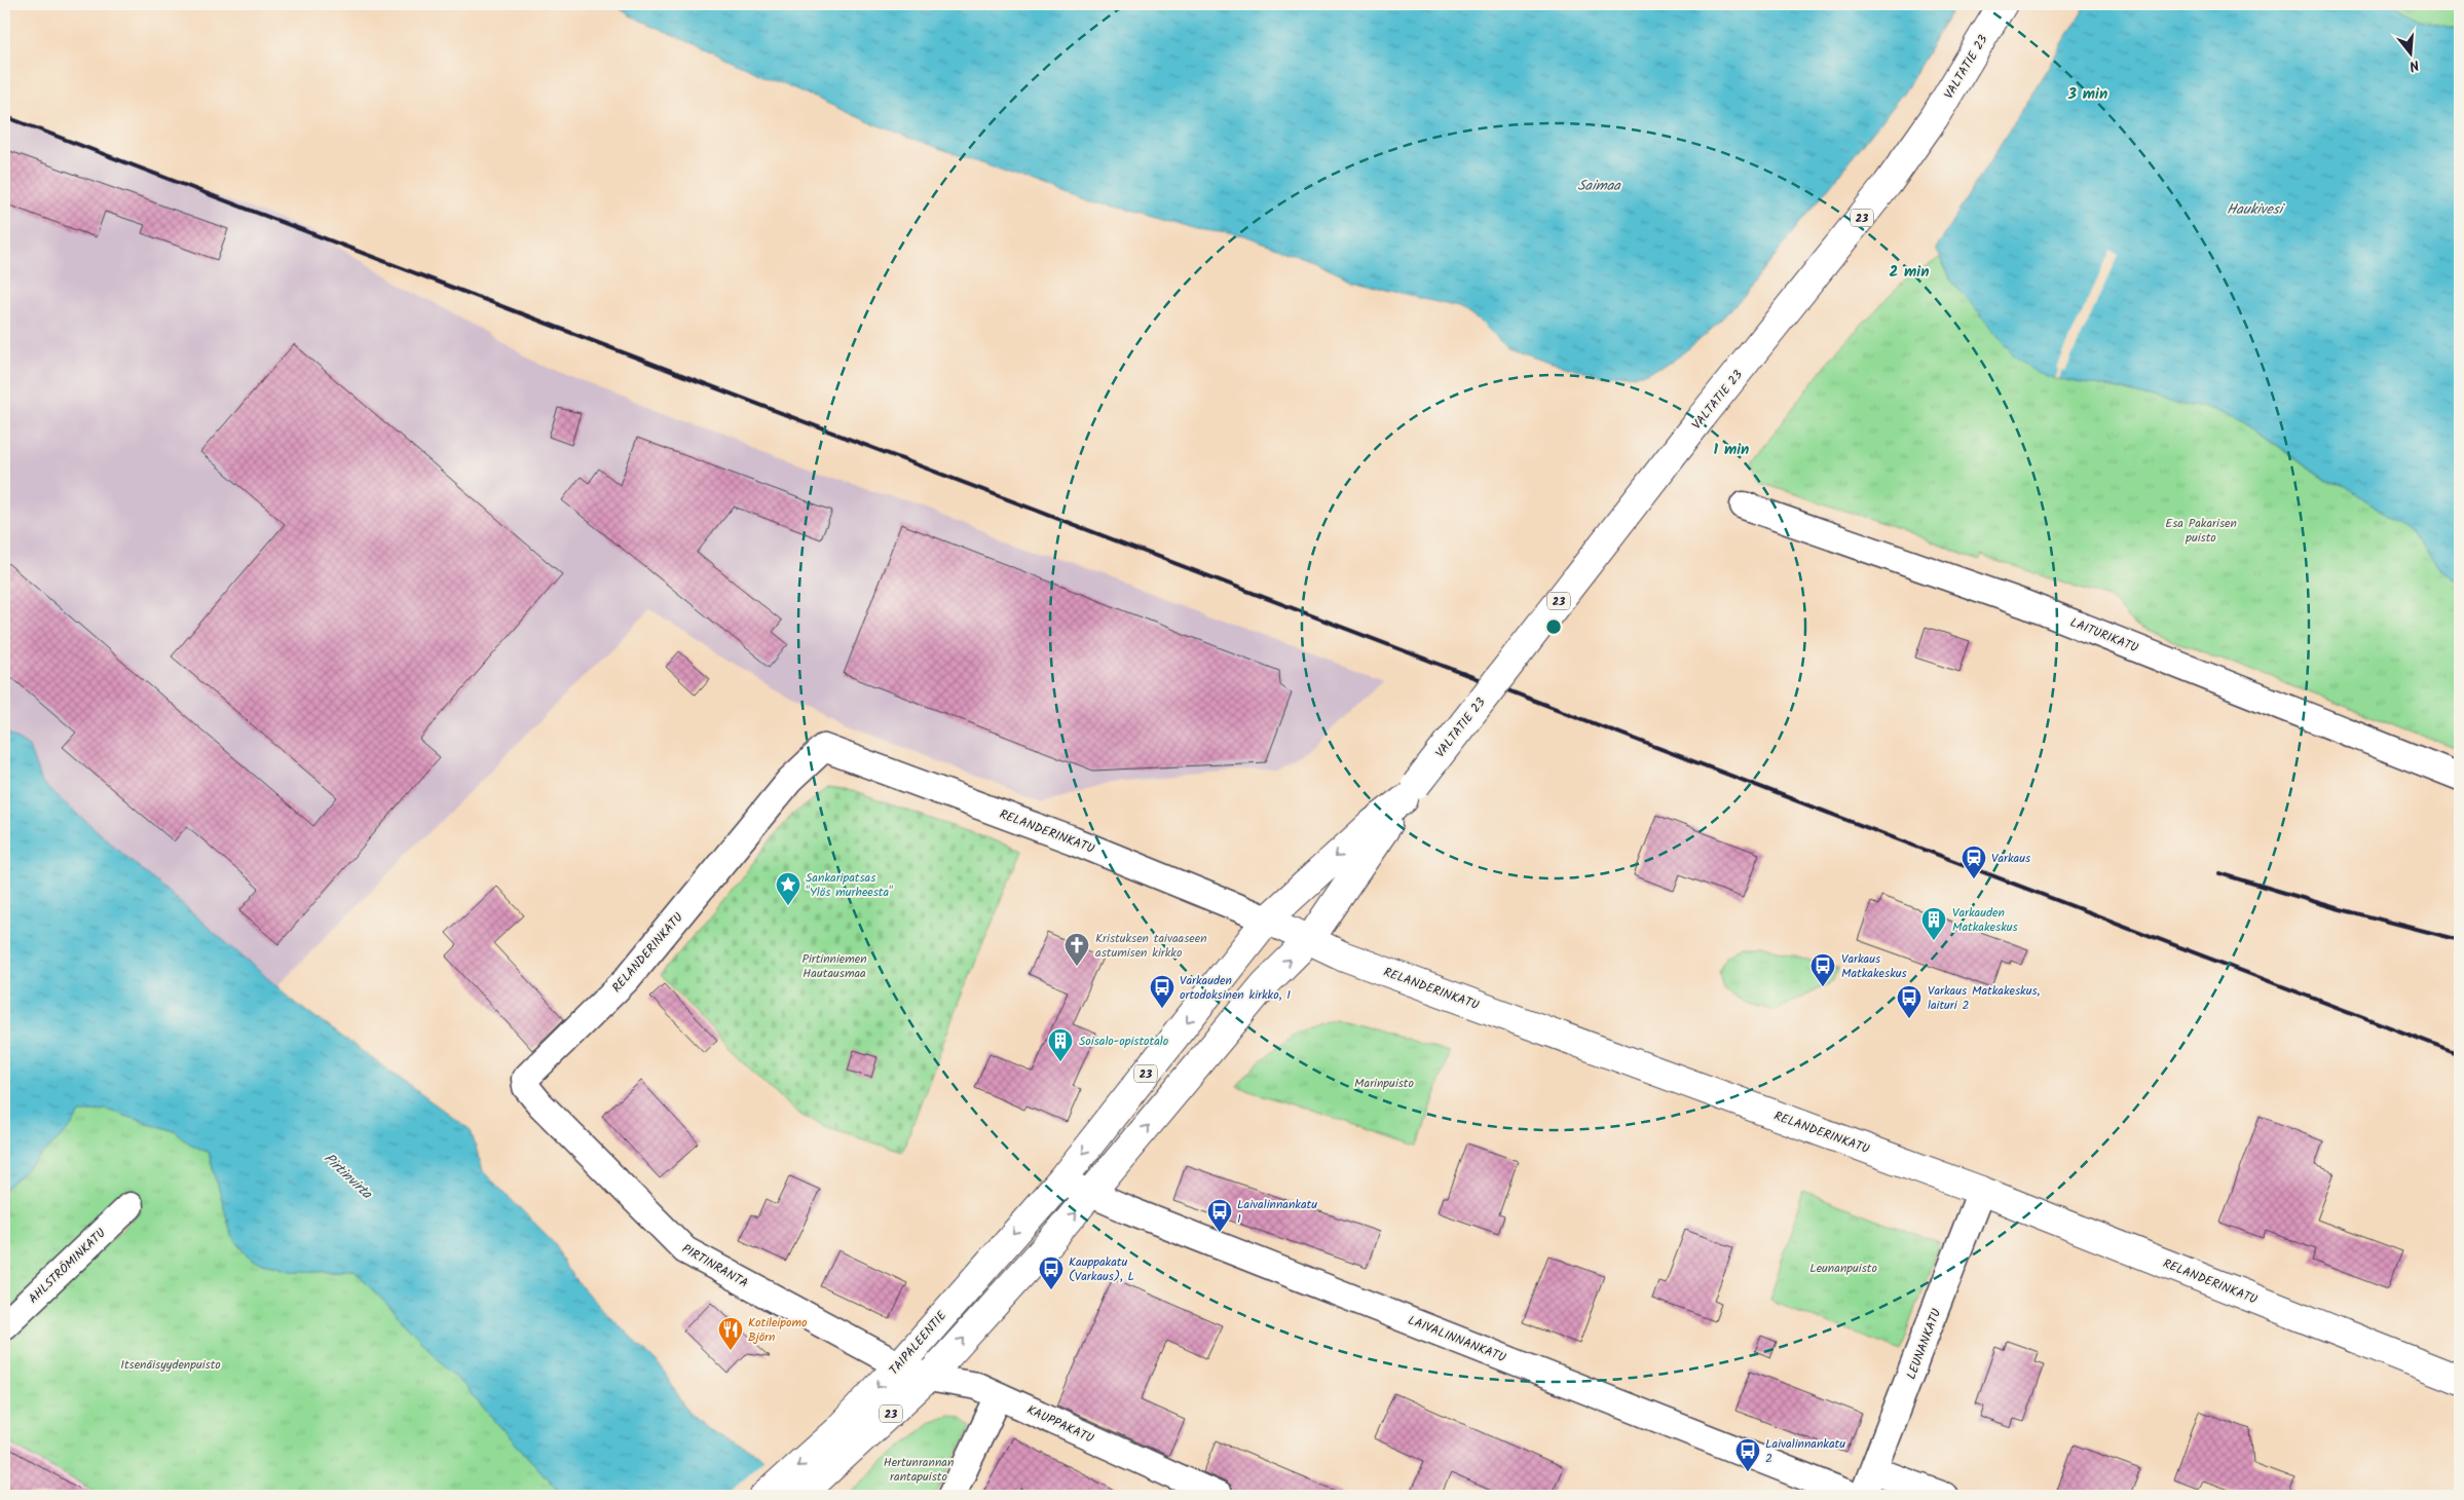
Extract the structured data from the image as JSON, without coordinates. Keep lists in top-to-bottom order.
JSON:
{
  "streets": {
    "main road": [
      "VALTATIE 23",
      "23",
      "RELANDERINKATU",
      "TAIPALEENTIE"
    ],
    "street": [
      "LAITURIKATU",
      "AHLSTRÖMINKATU",
      "PIRTINRANTA",
      "LAIVALINNANKATU",
      "LEUNANKATU",
      "KAUPPAKATU"
    ]
  },
  "crossings": [
    ["VALTATIE 23", "23"],
    ["VALTATIE 23", "RELANDERINKATU"],
    ["23", "RELANDERINKATU"],
    ["23", "LAIVALINNANKATU"],
    ["23", "TAIPALEENTIE"],
    ["RELANDERINKATU", "PIRTINRANTA"],
    ["RELANDERINKATU", "LEUNANKATU"],
    ["PIRTINRANTA", "TAIPALEENTIE"],
    ["PIRTINRANTA", "KAUPPAKATU"],
    ["LAIVALINNANKATU", "TAIPALEENTIE"],
    ["TAIPALEENTIE", "KAUPPAKATU"]
  ],
  "water": ["Saimaa", "Haukivesi", "Pirtinvirta"],
  "parks": [
    "Esa Pakarisen puisto",
    "Pirtinniemen Hautausmaa",
    "Marinpuisto",
    "Leunanpuisto",
    "Itsenäisyydenpuisto",
    "Hertunrannan rantapuisto"
  ],
  "places": {
    "station": ["Varkaus"],
    "place": ["Sankaripatsas \"Ylös murheesta\""],
    "building": ["Varkauden Matkakeskus", "Soisalo-opistotalo"],
    "church": ["Kristuksen taivaaseen astumisen kirkko"],
    "bus stop": [
      "Varkaus Matkakeskus",
      "Varkauden ortodoksinen kirkko, I",
      "Varkaus Matkakeskus, laituri 2",
      "Laivalinnankatu 1",
      "Kauppakatu (Varkaus), L",
      "Laivalinnankatu 2"
    ],
    "restaurant": ["Kotileipomo Björn"]
  },
  "north": "bottom",
  "rings": ["3 min", "2 min", "1 min"]
}
